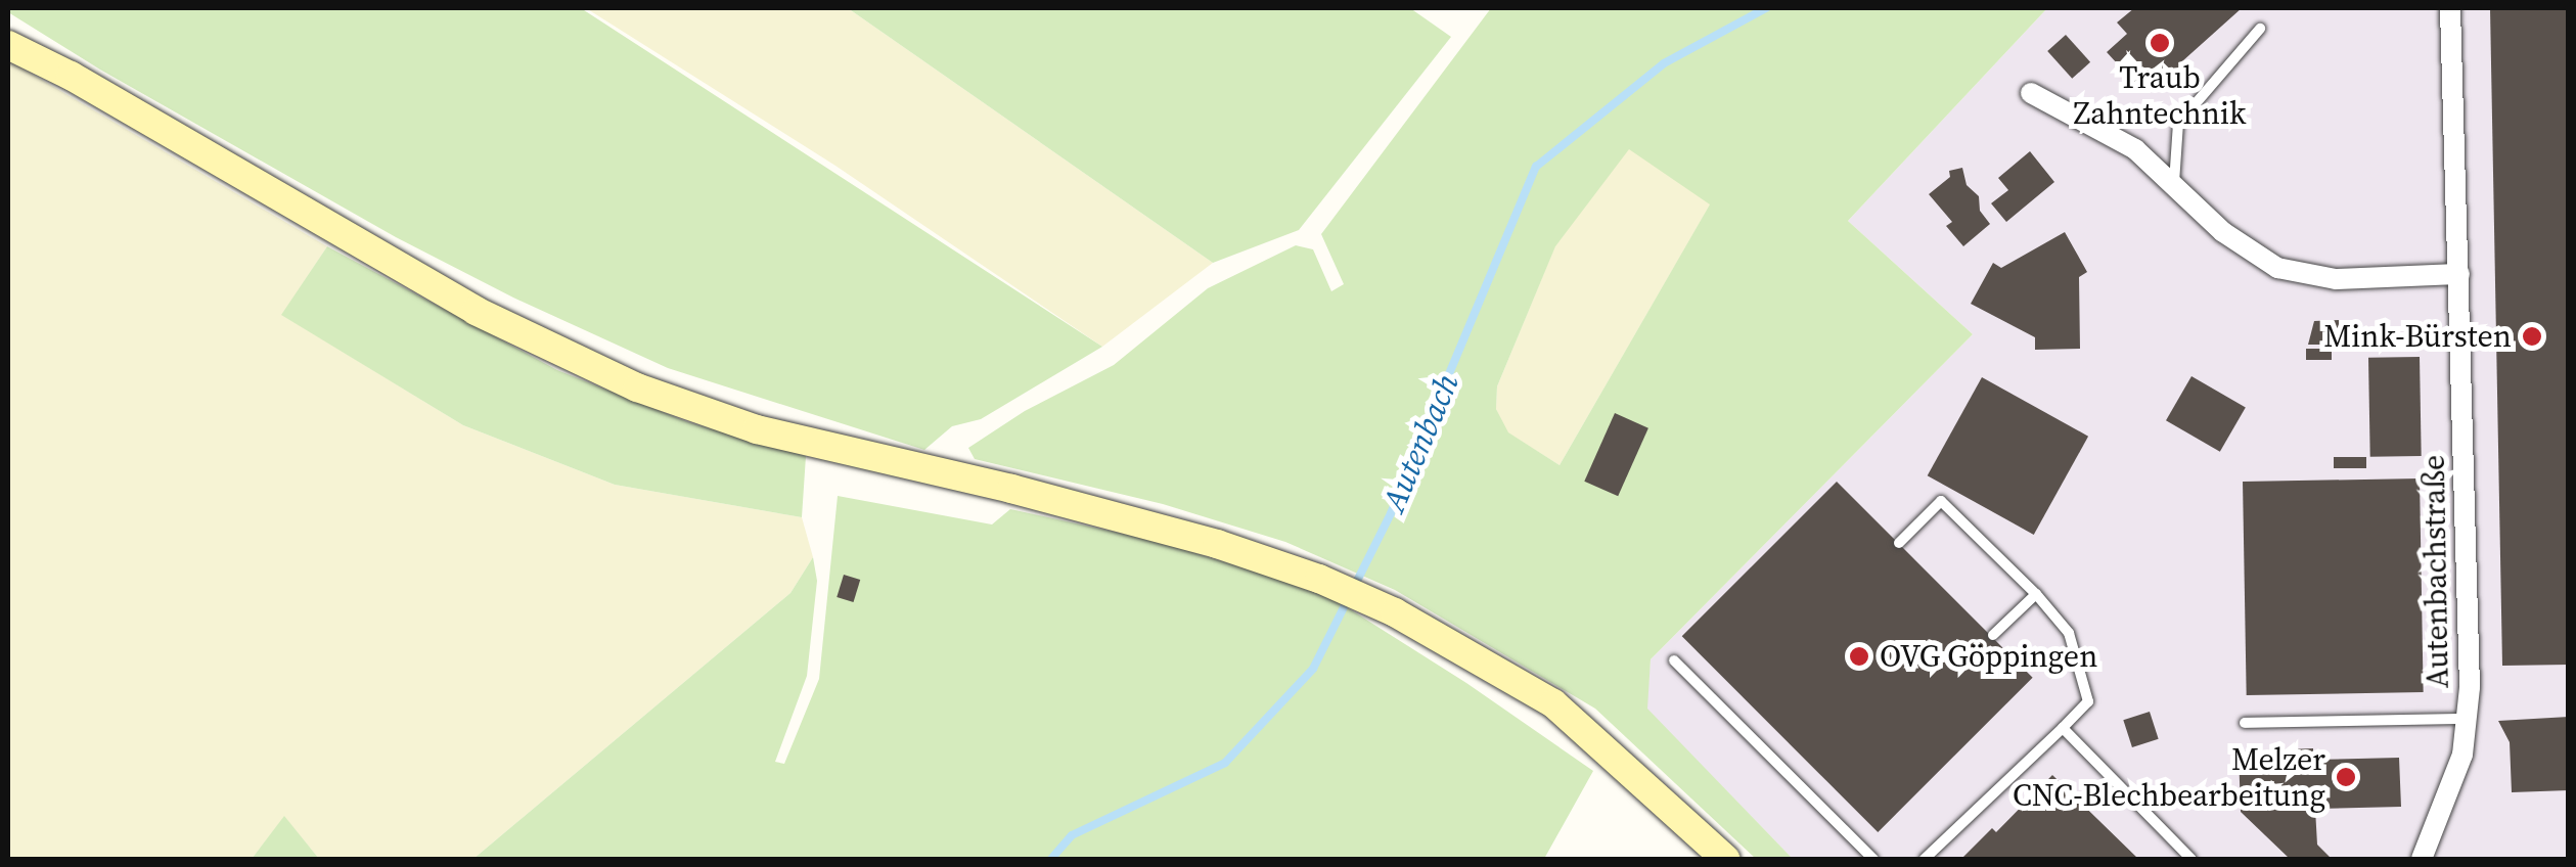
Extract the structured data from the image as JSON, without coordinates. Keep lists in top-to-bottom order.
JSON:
{
  "streets": {
    "street": ["Autenbachstraße"]
  },
  "water": ["Autenbach"],
  "places": [
    "Traub Zahntechnik",
    "Mink-Bürsten",
    "OVG Göppingen",
    "Melzer CNC-Blechbearbeitung"
  ]
}
